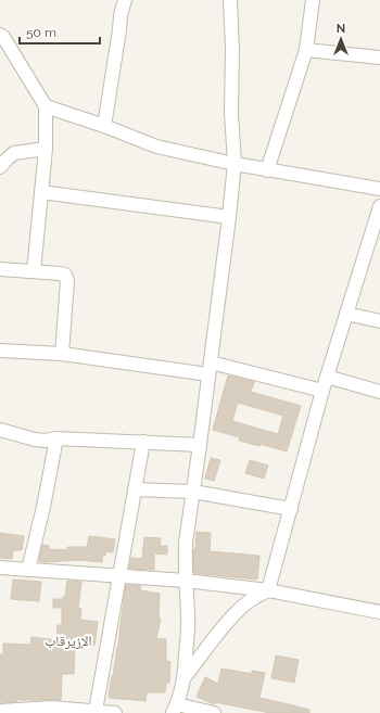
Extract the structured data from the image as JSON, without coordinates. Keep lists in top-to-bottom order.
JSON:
{
  "districts": ["الإزيرقاب"],
  "scale_bar": "50 m",
  "north": "top"
}
